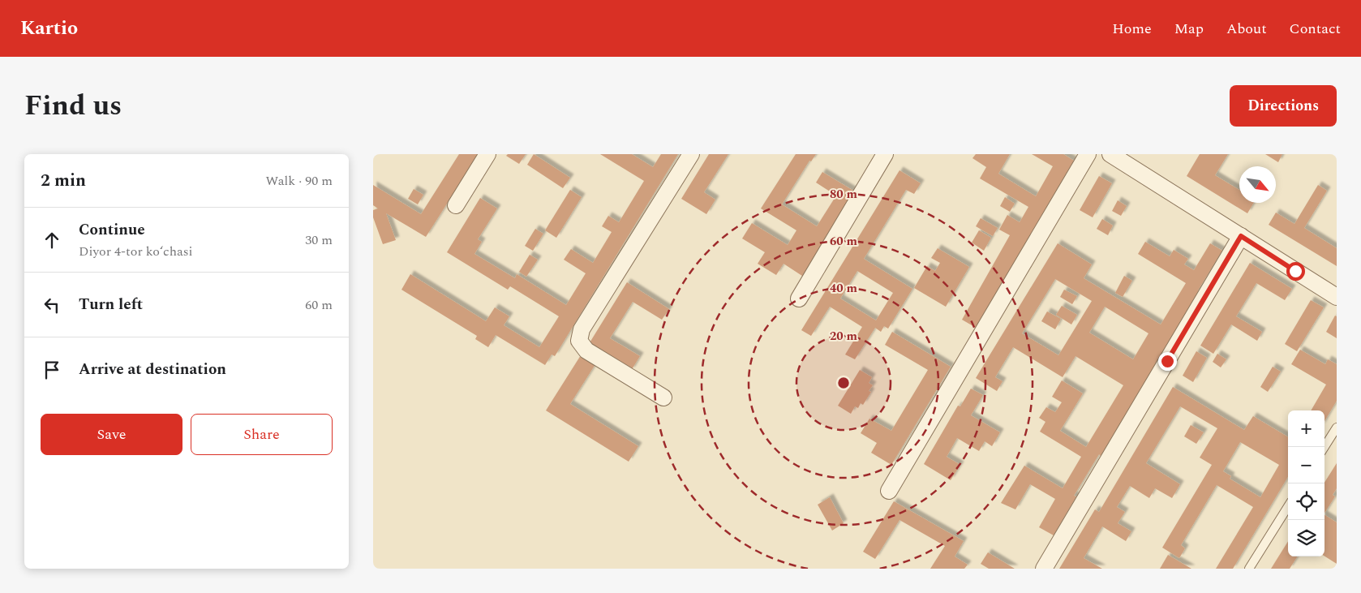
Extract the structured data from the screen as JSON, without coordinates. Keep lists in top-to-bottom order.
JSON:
{
  "north": "bottom right",
  "page": {
    "header": "Kartio",
    "nav": [
      "Home",
      "Map",
      "About",
      "Contact"
    ],
    "title": "Find us",
    "buttons": [
      "Directions",
      ["Save", "Share"]
    ],
    "heading": ["2 min", "Walk · 90 m"],
    "list": [
      ["Continue", "Diyor 4-tor koʻchasi", "30 m"],
      ["Turn left", "60 m"],
      "Arrive at destination"
    ],
    "map_buttons": ["+", "−"]
  },
  "rings": [
    "80 m",
    "60 m",
    "40 m",
    "20 m"
  ]
}
